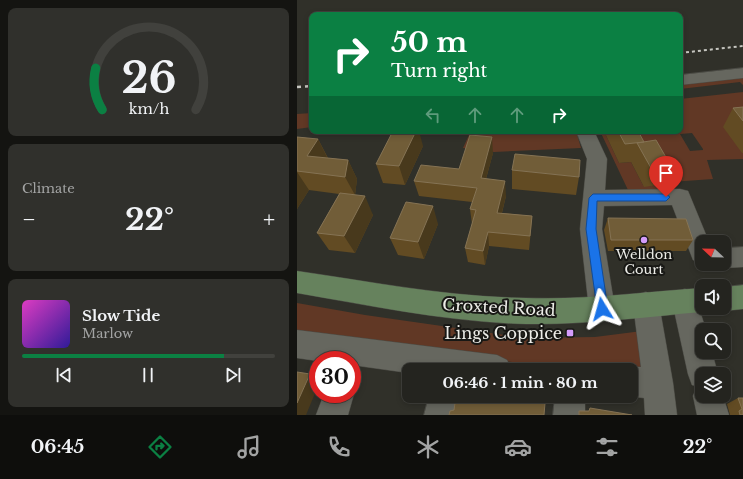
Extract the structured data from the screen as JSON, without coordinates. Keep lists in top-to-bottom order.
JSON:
{
  "streets": {
    "main road": ["Croxted Road"]
  },
  "places": {
    "other": ["Welldon Court"],
    "transit": ["Lings Coppice"]
  },
  "north": "left",
  "page": {
    "turn": ["50 m", "Turn right"],
    "tile": "Climate",
    "heat": ["−", "22°", "+"],
    "song": ["Slow Tide", "Marlow"],
    "limit": "30",
    "trip": "06:46 · 1 min · 80 m",
    "tabs": ["06:45", "22°"],
    "gauge": ["26", "km/h"]
  }
}
